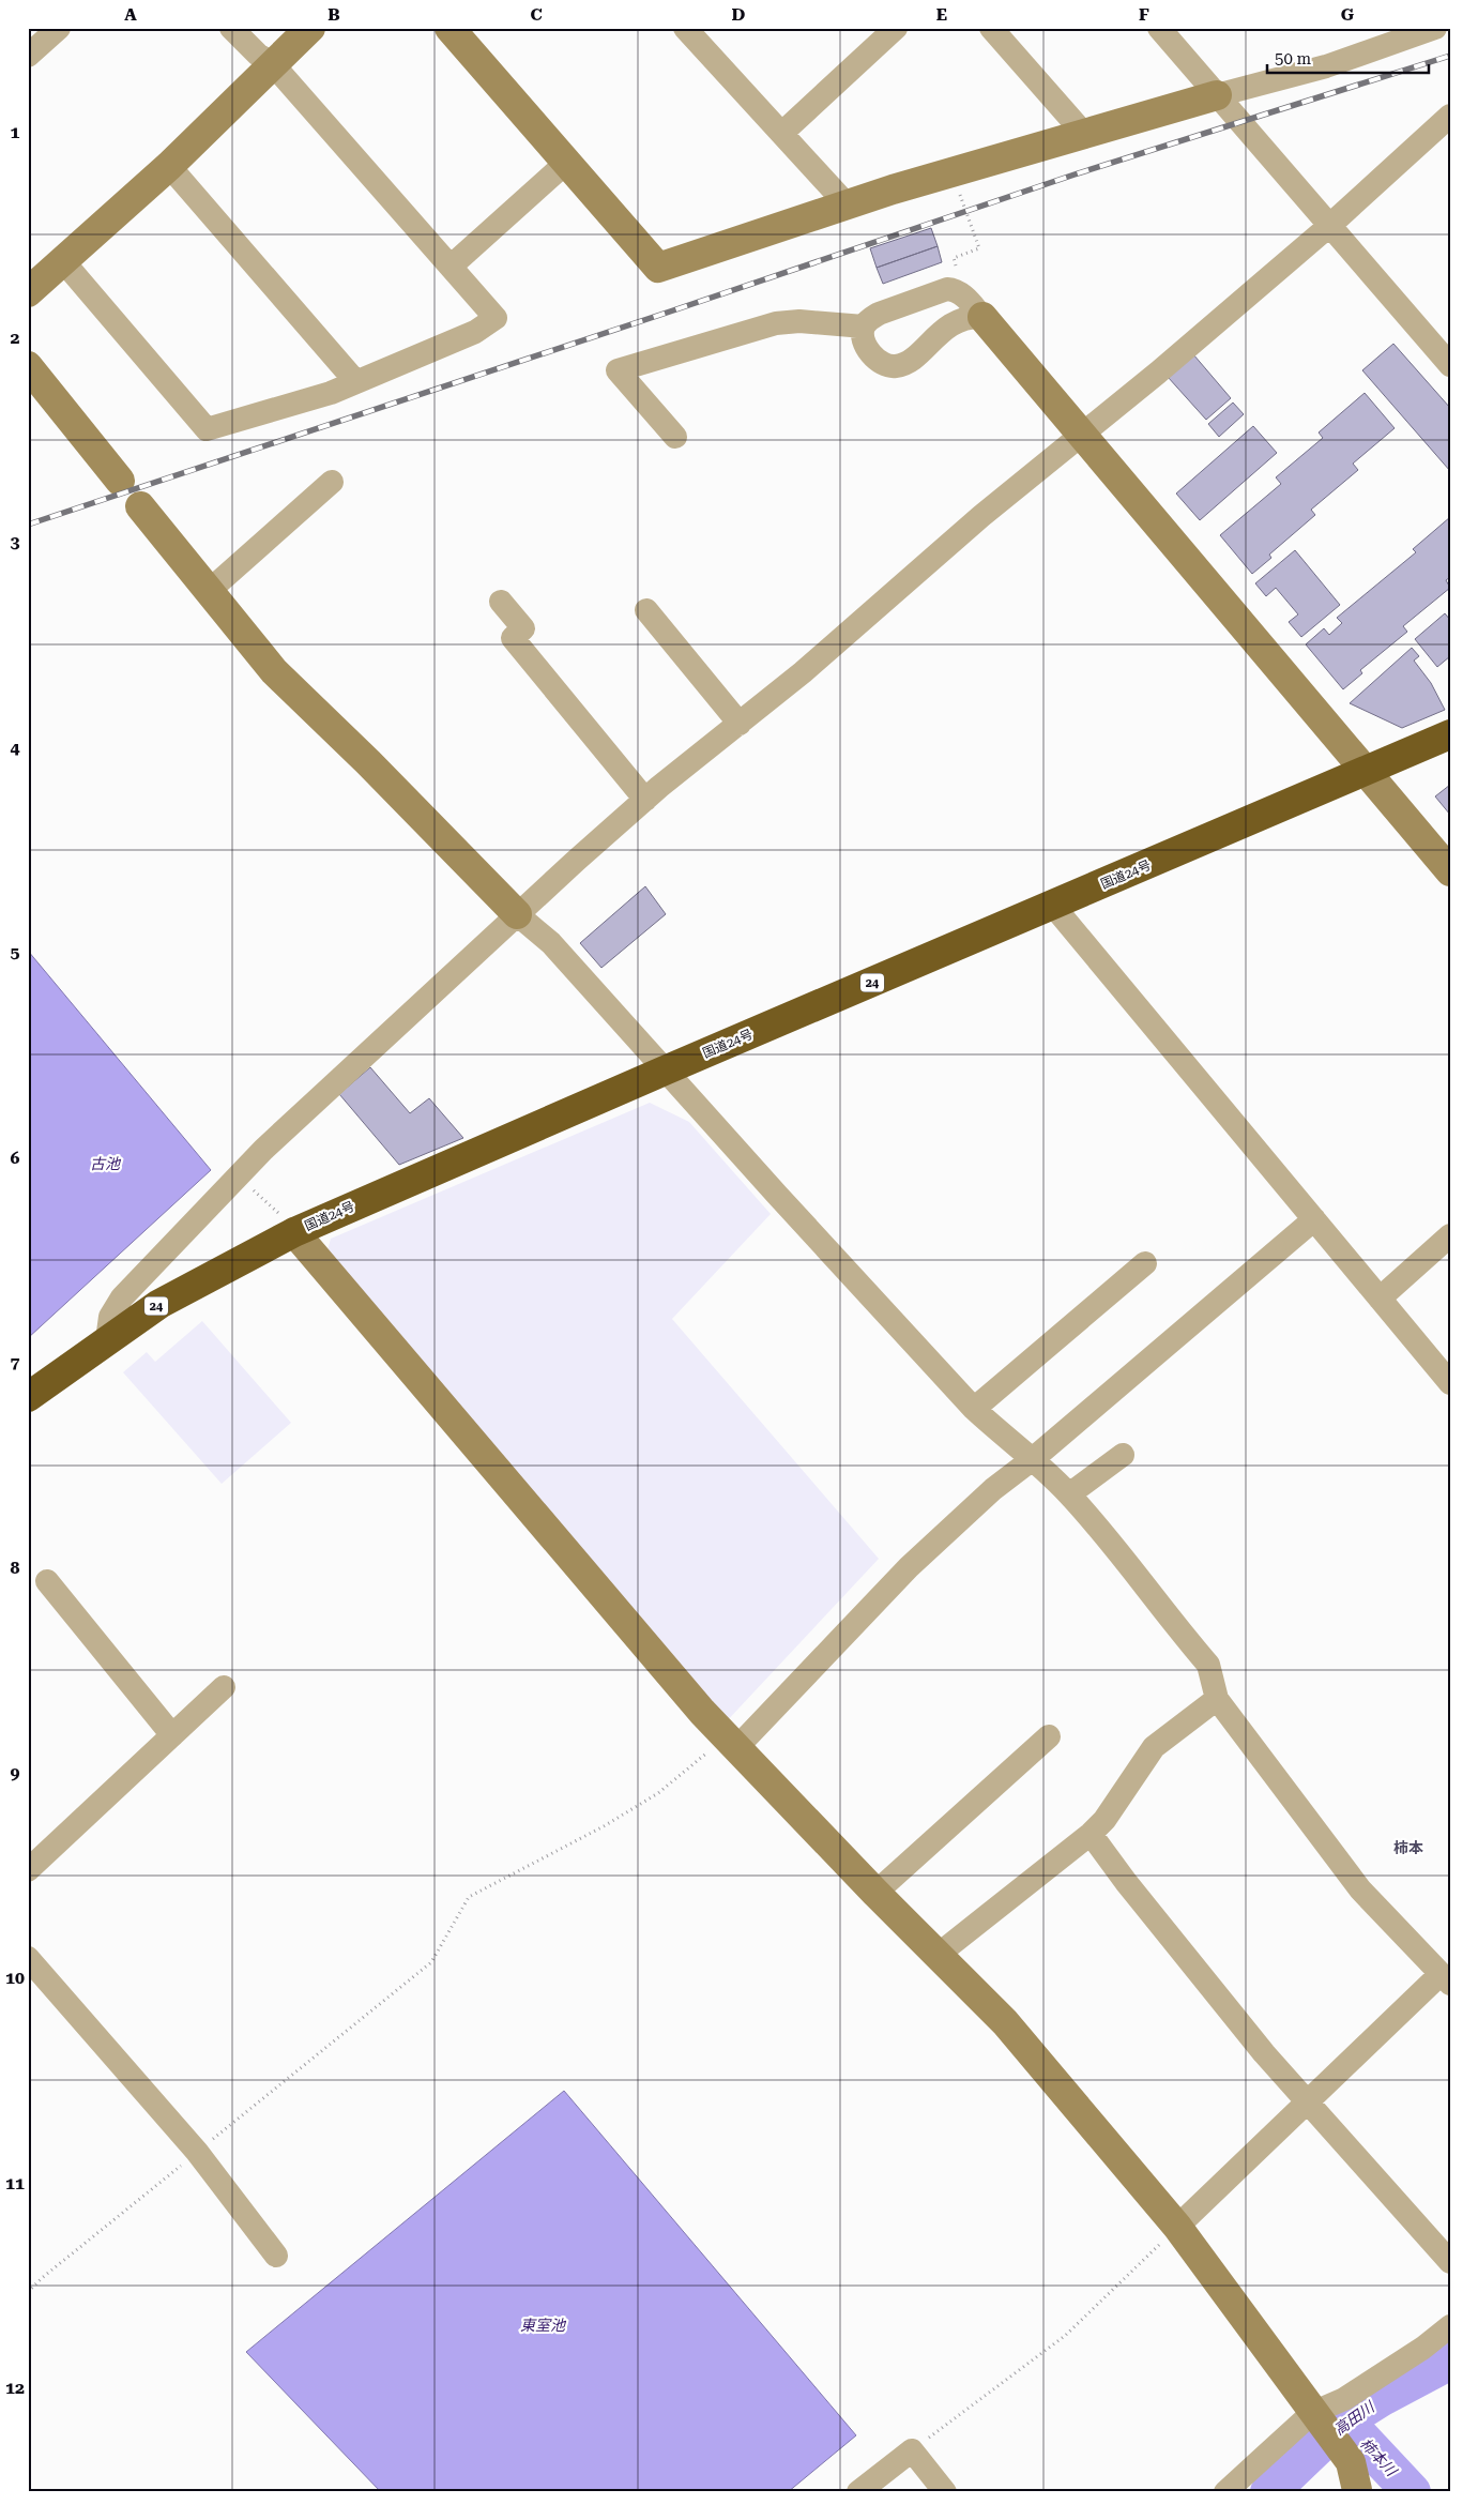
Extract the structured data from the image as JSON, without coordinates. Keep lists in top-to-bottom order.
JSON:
{
  "streets": {
    "highway": ["国道24号", "24"]
  },
  "districts": ["柿本"],
  "water": [
    "古池",
    "東室池",
    "高田川",
    "柿本川"
  ],
  "scale_bar": "50 m",
  "grid": {
    "columns": [
      "A",
      "B",
      "C",
      "D",
      "E",
      "F",
      "G"
    ],
    "rows": [
      "1",
      "2",
      "3",
      "4",
      "5",
      "6",
      "7",
      "8",
      "9",
      "10",
      "11",
      "12"
    ]
  }
}
